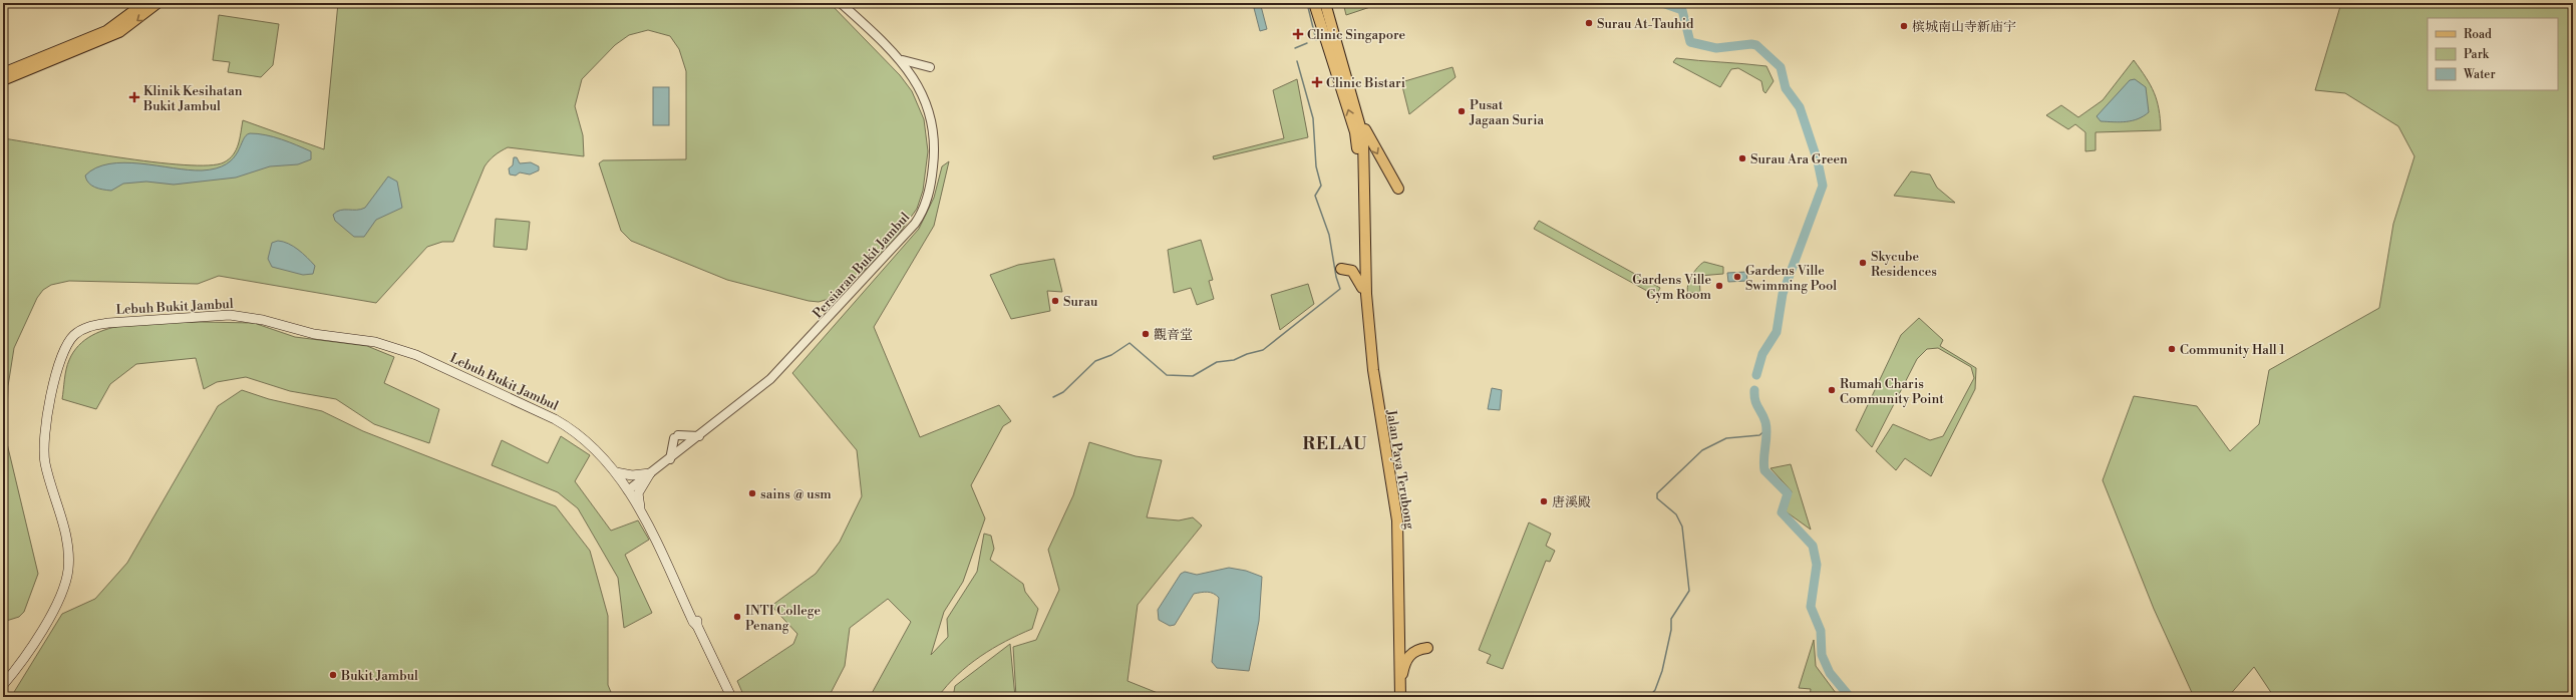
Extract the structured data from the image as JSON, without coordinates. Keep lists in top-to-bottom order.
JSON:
{
  "streets": {
    "main road": ["Lebuh Bukit Jambul", "Jalan Paya Terubong"],
    "street": ["Persiaran Bukit Jambul"]
  },
  "crossings": [
    ["Persiaran Bukit Jambul", "Lebuh Bukit Jambul"]
  ],
  "districts": ["RELAU"],
  "places": {
    "other": [
      "Surau At-Tauhid",
      "槟城南山寺新庙宇",
      "Pusat Jagaan Suria",
      "Surau Ara Green",
      "Skycube Residences",
      "Gardens Ville Swimming Pool",
      "Gardens Ville Gym Room",
      "Surau",
      "觀音堂",
      "Community Hall 1",
      "Rumah Charis Community Point",
      "sains @ usm",
      "唐溪殿",
      "INTI College Penang",
      "Bukit Jambul"
    ],
    "health": ["Clinic Singapore", "Clinic Bistari", "Klinik Kesihatan Bukit Jambul"]
  },
  "legend": ["Road", "Park", "Water"]
}
